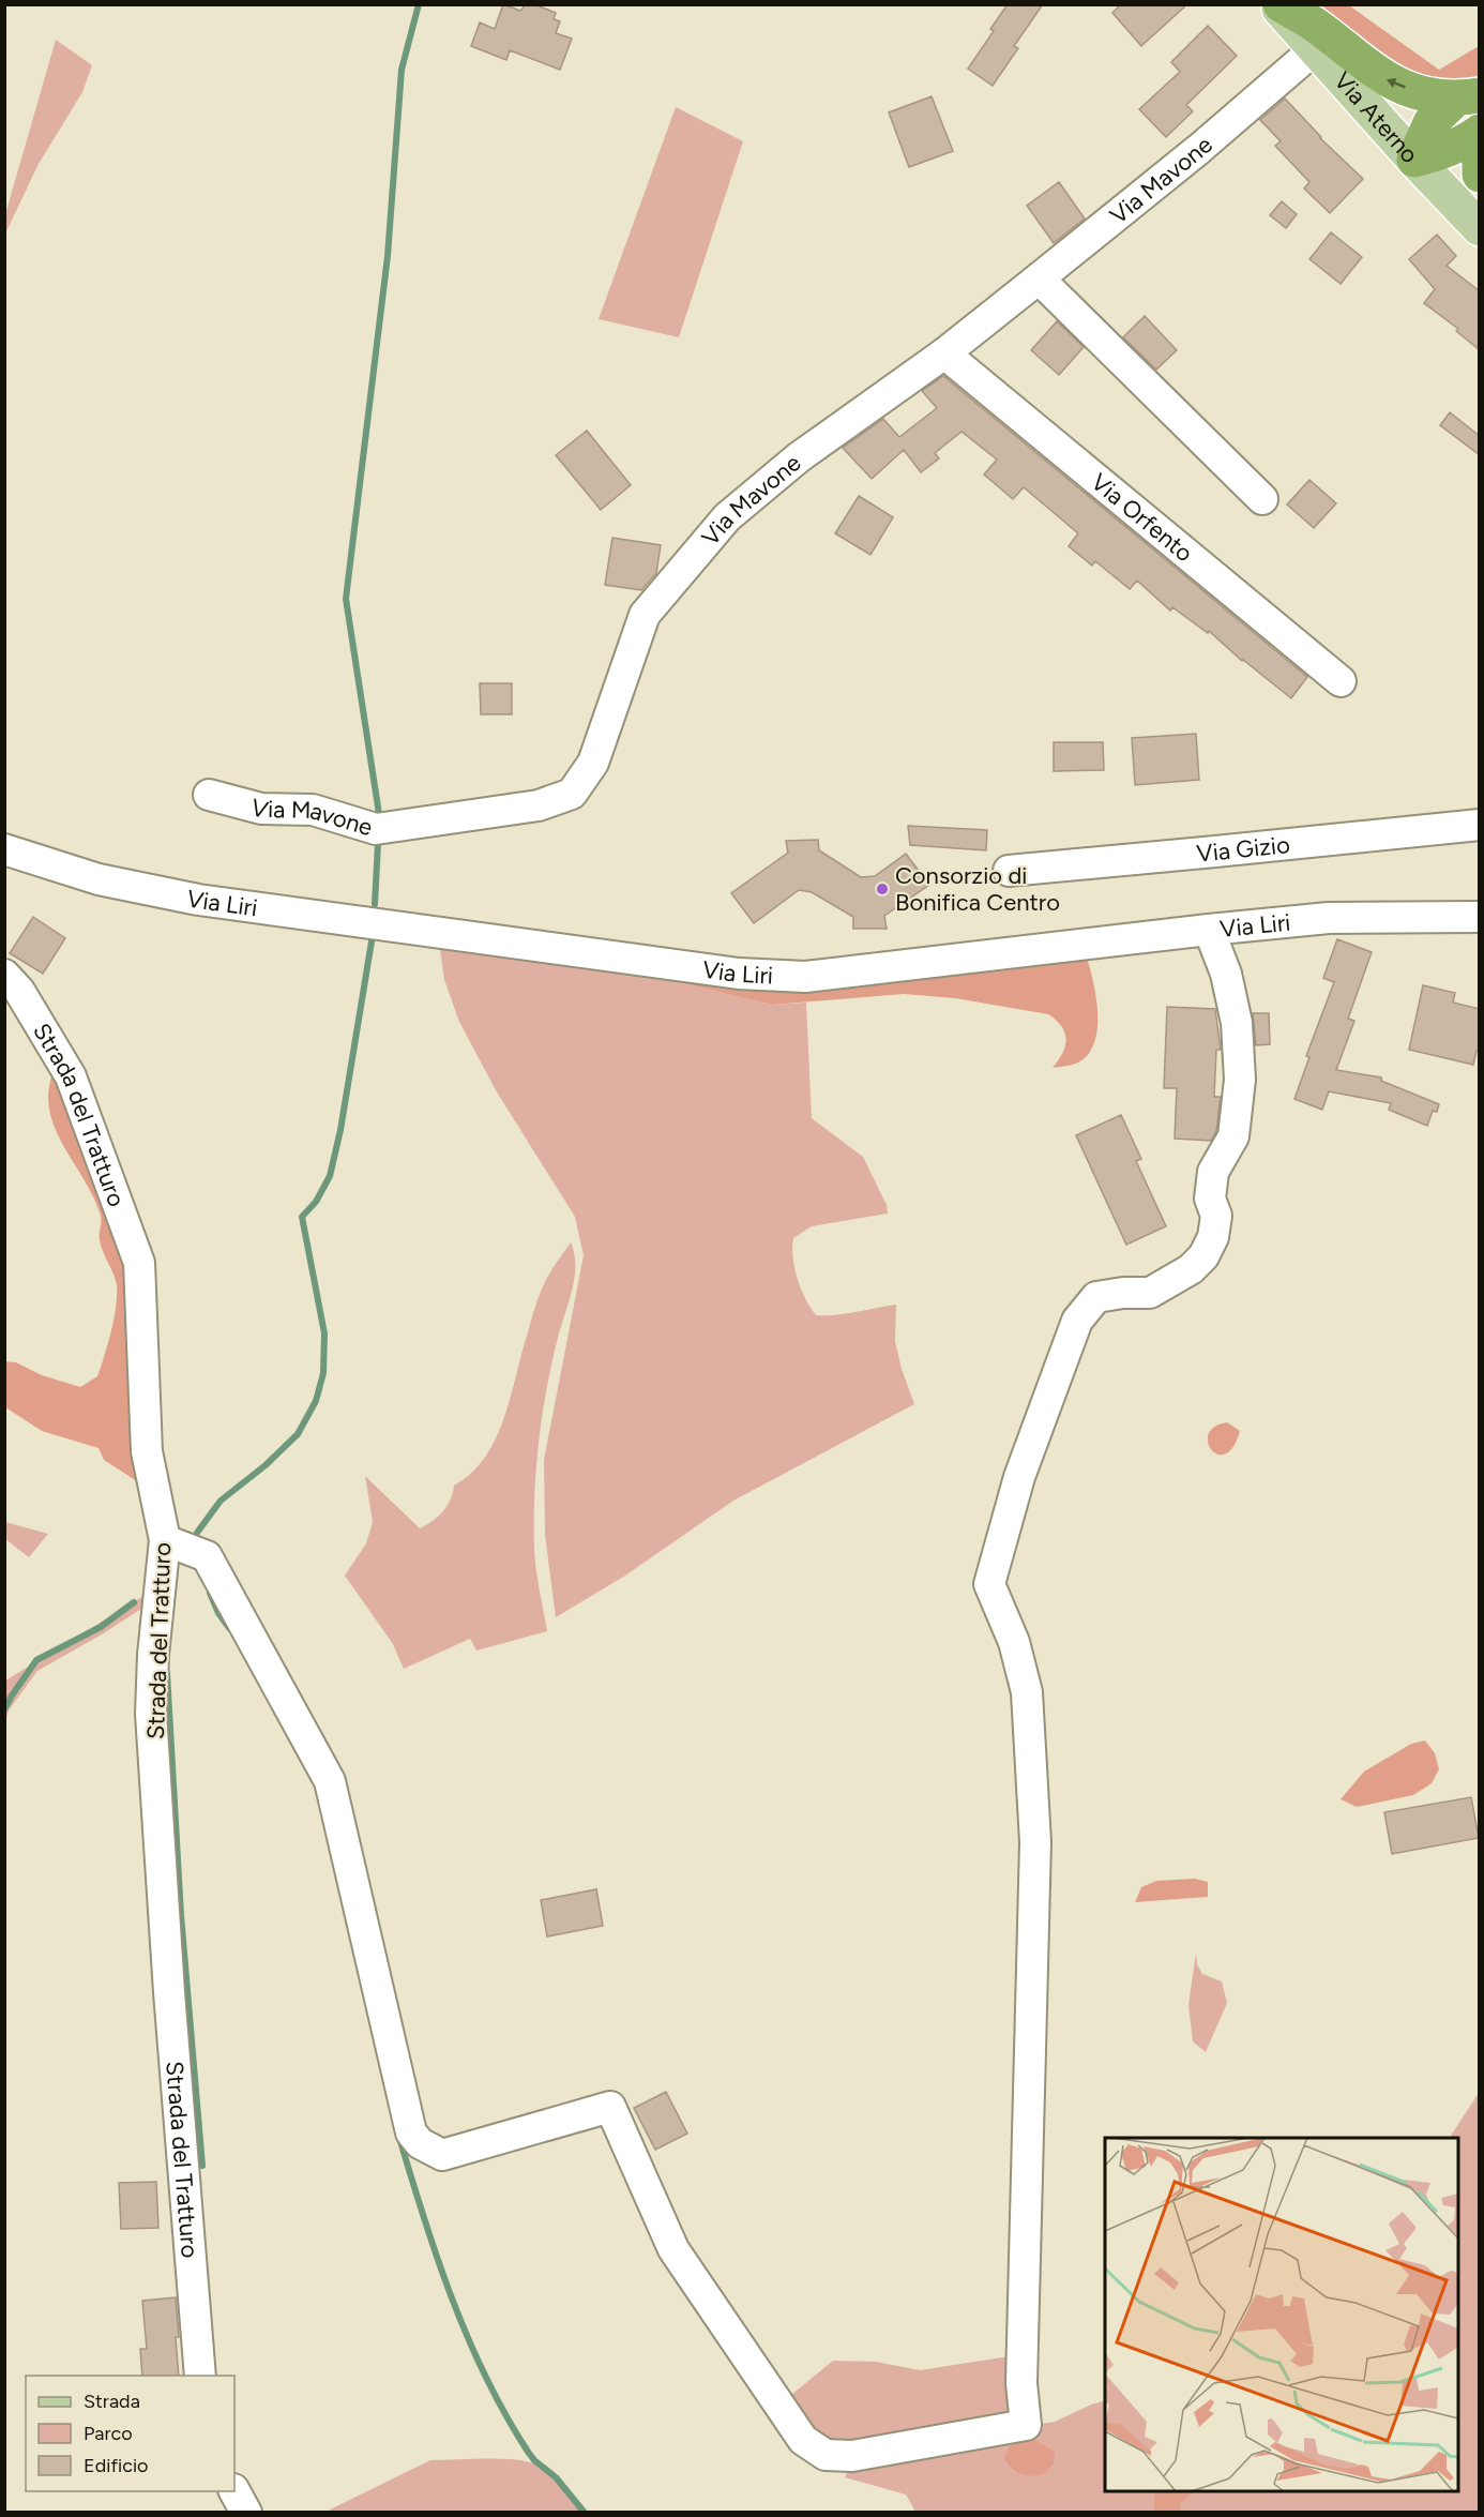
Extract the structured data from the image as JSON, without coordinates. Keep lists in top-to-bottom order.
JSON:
{
  "streets": {
    "main road": ["Via Aterno"],
    "street": [
      "Via Mavone",
      "Via Orfento",
      "Via Gizio",
      "Via Liri",
      "Strada del Tratturo"
    ]
  },
  "crossings": [
    ["Via Aterno", "Via Mavone"],
    ["Via Mavone", "Via Orfento"]
  ],
  "places": ["Consorzio di Bonifica Centro"],
  "legend": ["Strada", "Parco", "Edificio"]
}
